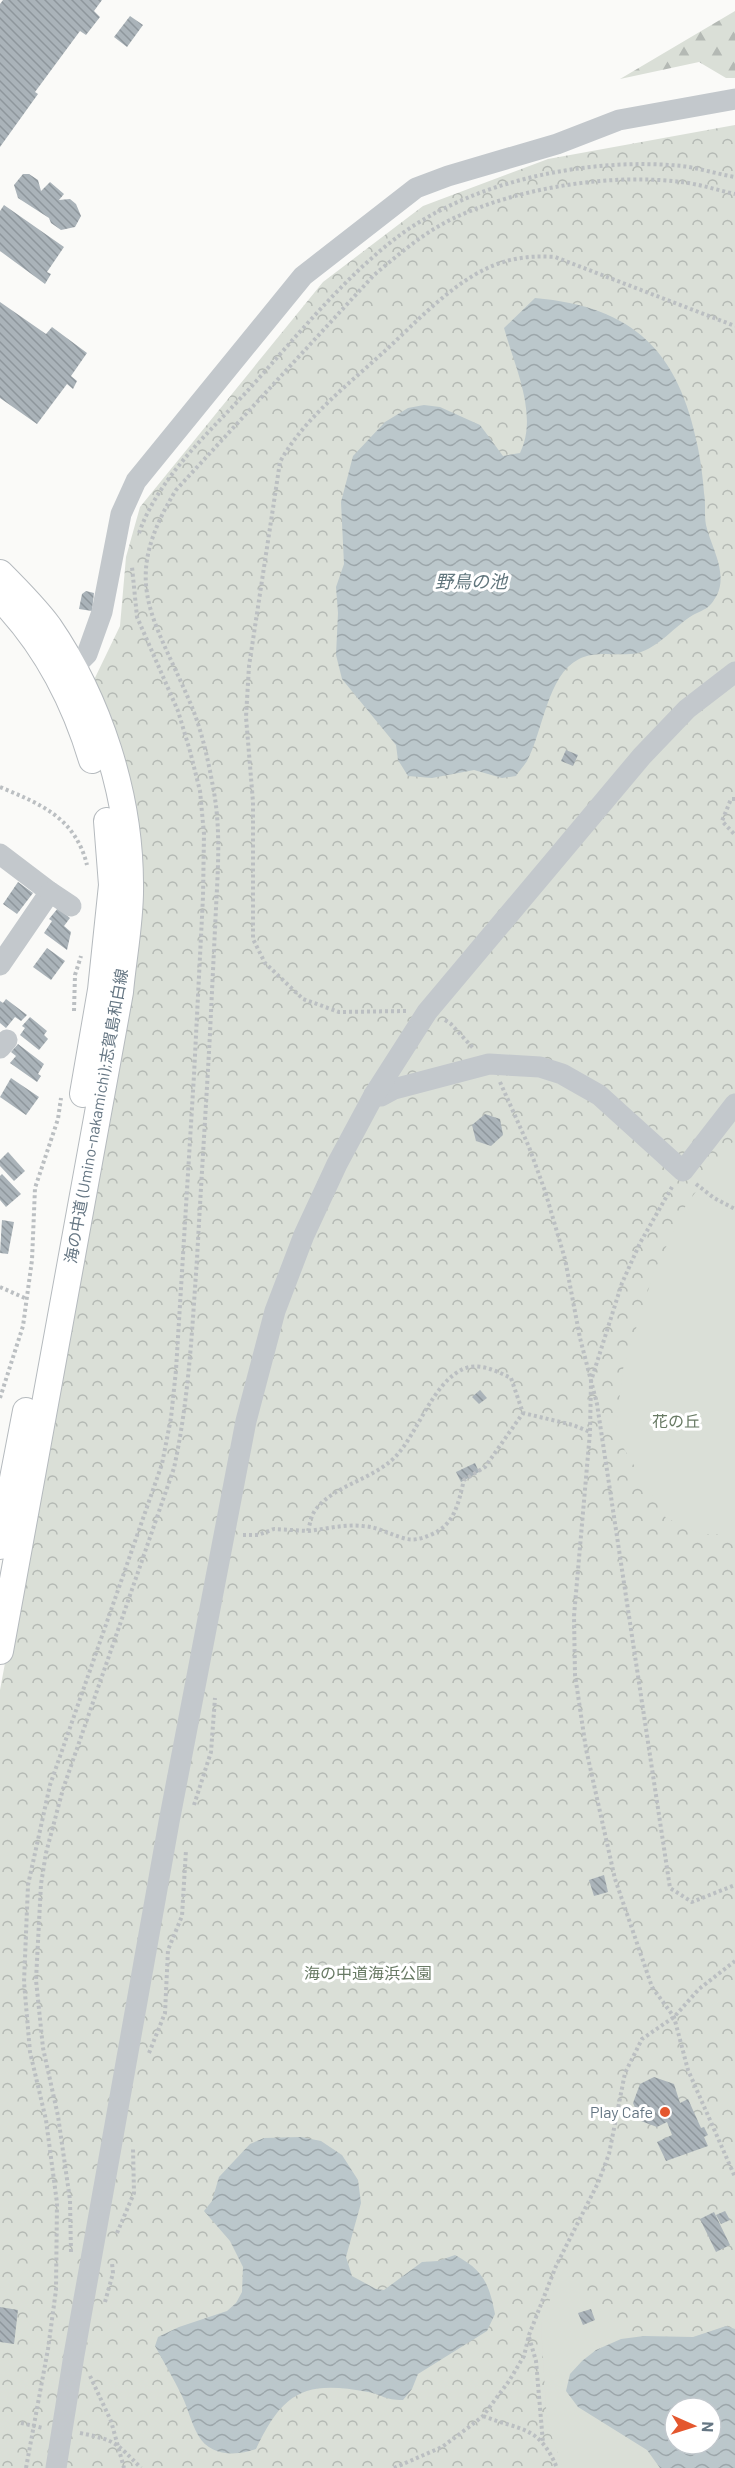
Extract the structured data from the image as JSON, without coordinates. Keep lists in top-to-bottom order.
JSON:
{
  "streets": {
    "main road": ["海の中道 (Umino-nakamichi);志賀島和白線"]
  },
  "water": ["野鳥の池"],
  "parks": ["花の丘", "海の中道海浜公園"],
  "places": ["Play Cafe"],
  "north": "right"
}
